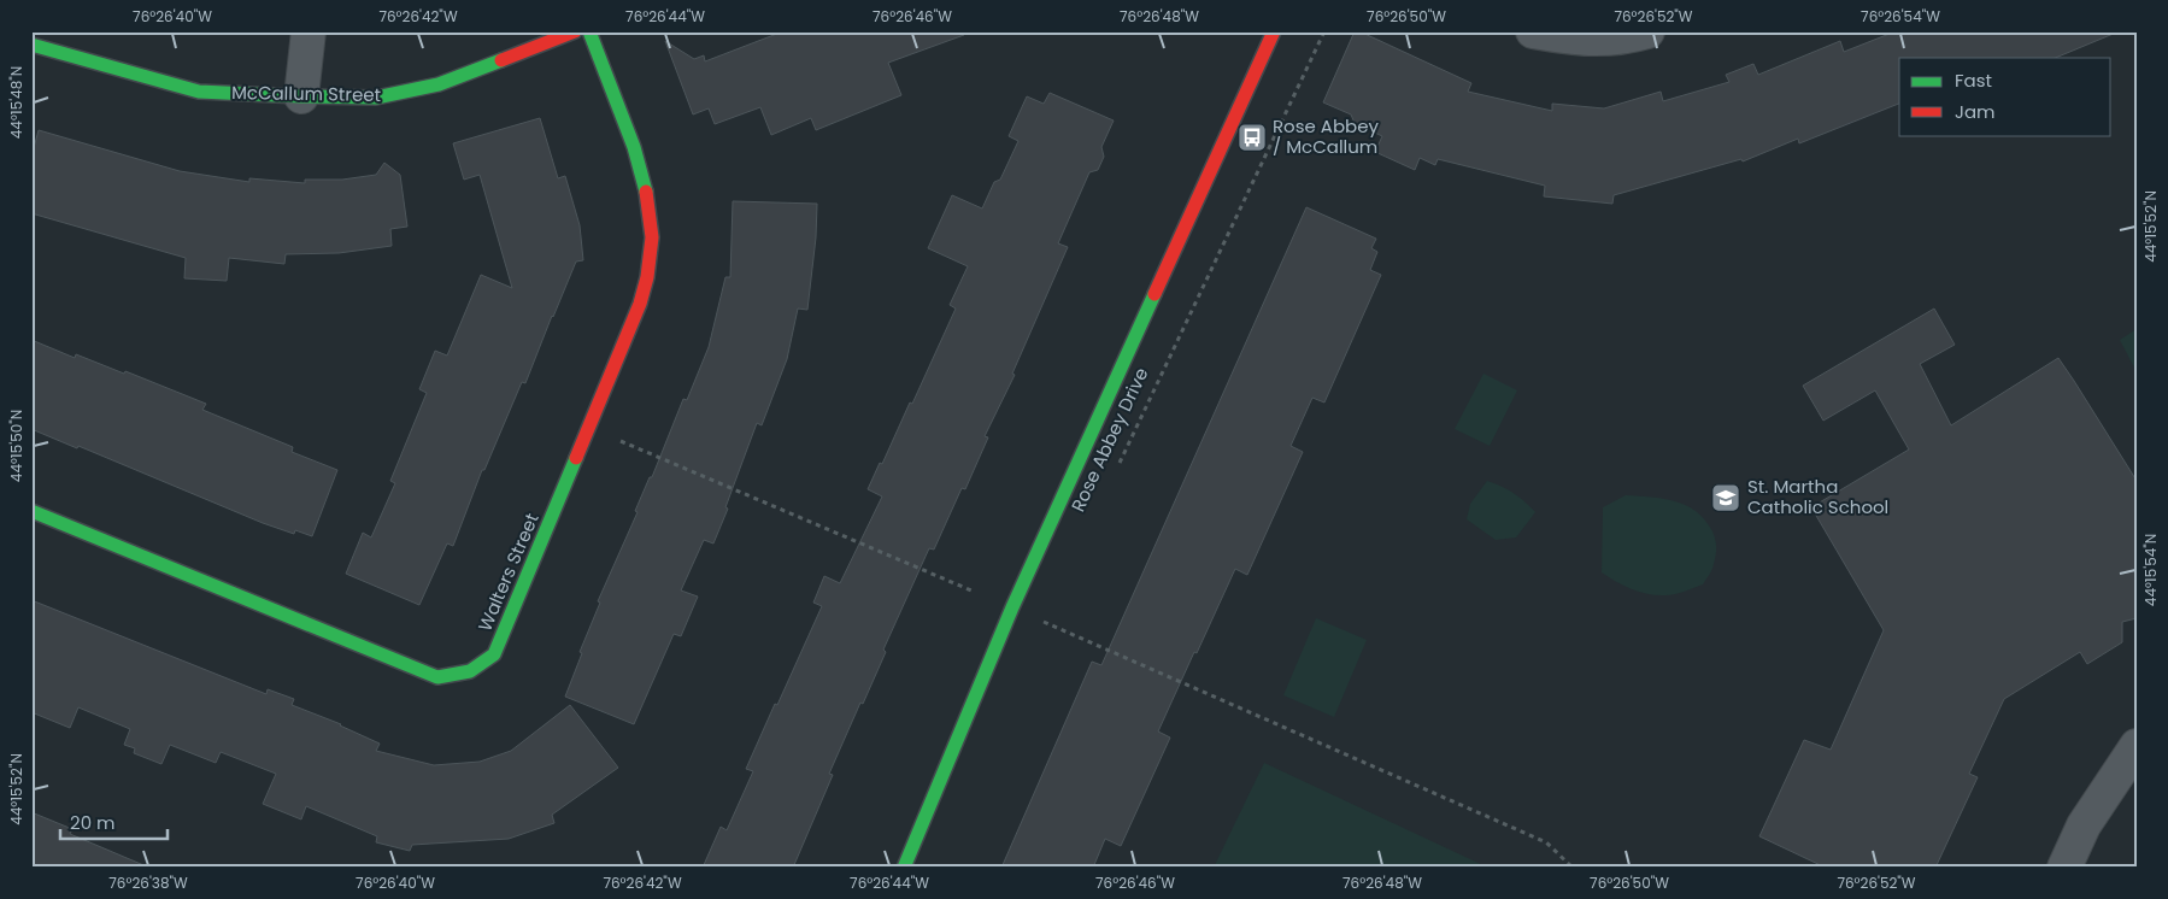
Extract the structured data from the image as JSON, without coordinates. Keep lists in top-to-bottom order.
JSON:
{
  "streets": {
    "street": ["McCallum Street", "Rose Abbey Drive", "Walters Street"]
  },
  "places": {
    "bus stop": ["Rose Abbey / McCallum"],
    "school or university": ["St. Martha Catholic School"]
  },
  "legend": ["Fast", "Jam"],
  "scale_bar": "20 m",
  "coordinates": [
    "76°26'40\"W",
    "76°26'42\"W",
    "76°26'44\"W",
    "76°26'46\"W",
    "76°26'48\"W",
    "76°26'50\"W",
    "76°26'52\"W",
    "76°26'54\"W",
    "44°15'48\"N",
    "44°15'52\"N",
    "44°15'50\"N",
    "44°15'54\"N",
    "76°26'38\"W"
  ]
}
